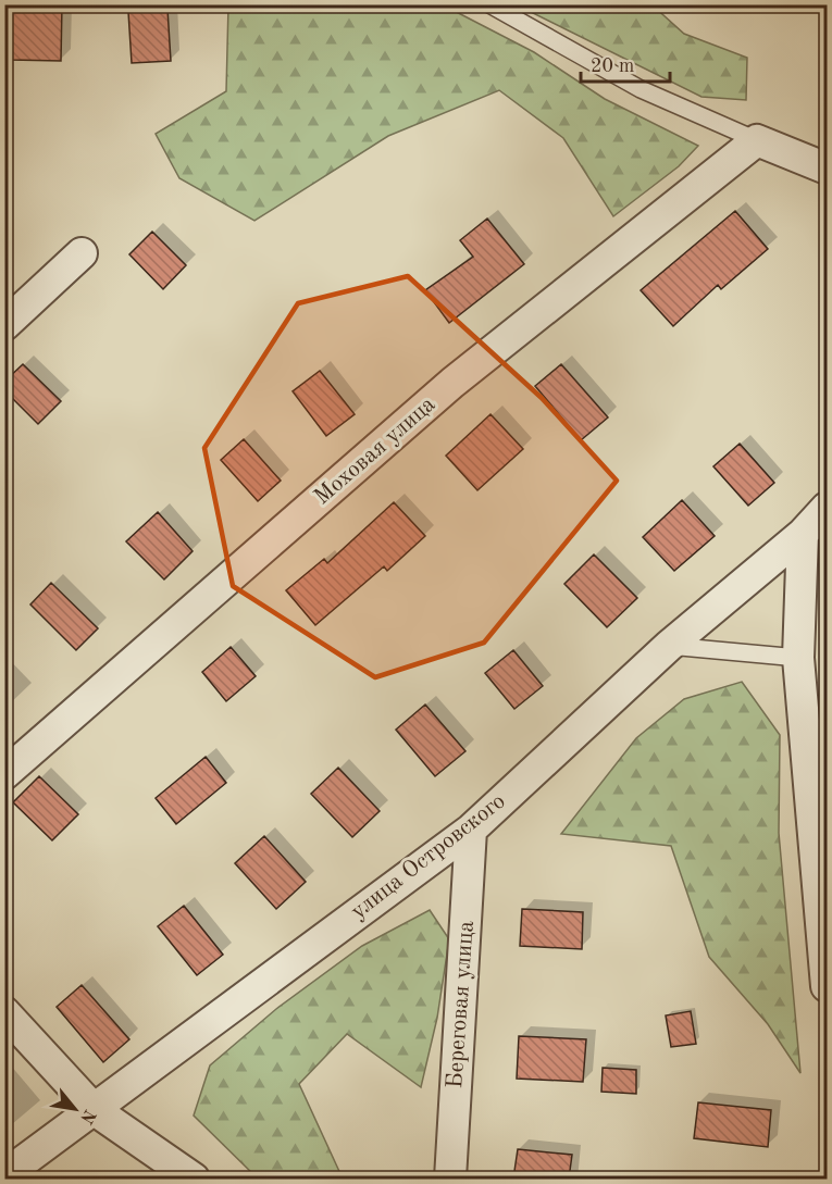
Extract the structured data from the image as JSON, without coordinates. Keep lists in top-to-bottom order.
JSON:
{
  "streets": {
    "street": ["Моховая улица", "улица Островского", "Береговая улица"]
  },
  "crossings": [
    ["улица Островского", "Береговая улица"]
  ],
  "scale_bar": "20 m",
  "north": "bottom right"
}
